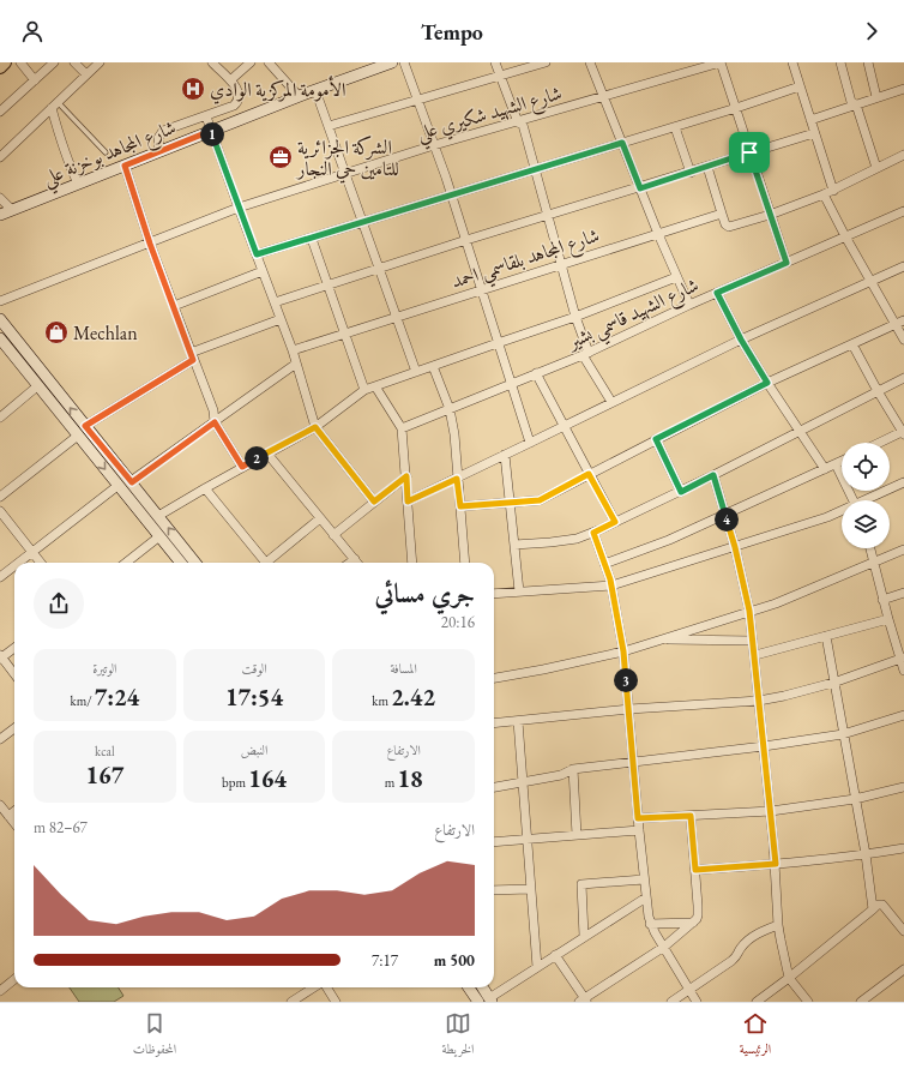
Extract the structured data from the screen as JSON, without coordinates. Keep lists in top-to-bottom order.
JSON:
{
  "streets": {
    "main road": ["شارع المجاهد بوخزنة علي"],
    "street": ["شارع الشهيد شكيري علي", "شارع المجاهد بلقاسمي احمد", "شارع الشهيد قاسمي بشير"]
  },
  "places": {
    "hospital": ["الأمومة المركزية الوادي"],
    "office": ["الشركة الجزائرية للتامين حي النجار"],
    "shop": ["Mechlan"]
  },
  "page": {
    "header": "Tempo",
    "pins": [
      "1",
      "2",
      "4",
      "3"
    ],
    "heading": ["جري مسائي", "20:16"],
    "stats": [
      ["المسافة", "2.42 km"],
      ["الوقت", "17:54"],
      ["الوتيرة", "7:24 /km"],
      ["الارتفاع", "18 m"],
      ["النبض", "164 bpm"],
      ["kcal", "167"]
    ],
    "chart": ["الارتفاع", "67–82 m"],
    "list": [
      {
        "name": "500 m",
        "note": "7:17"
      }
    ],
    "tabs": ["الرئيسية", "الخريطة", "المحفوظات"]
  }
}
